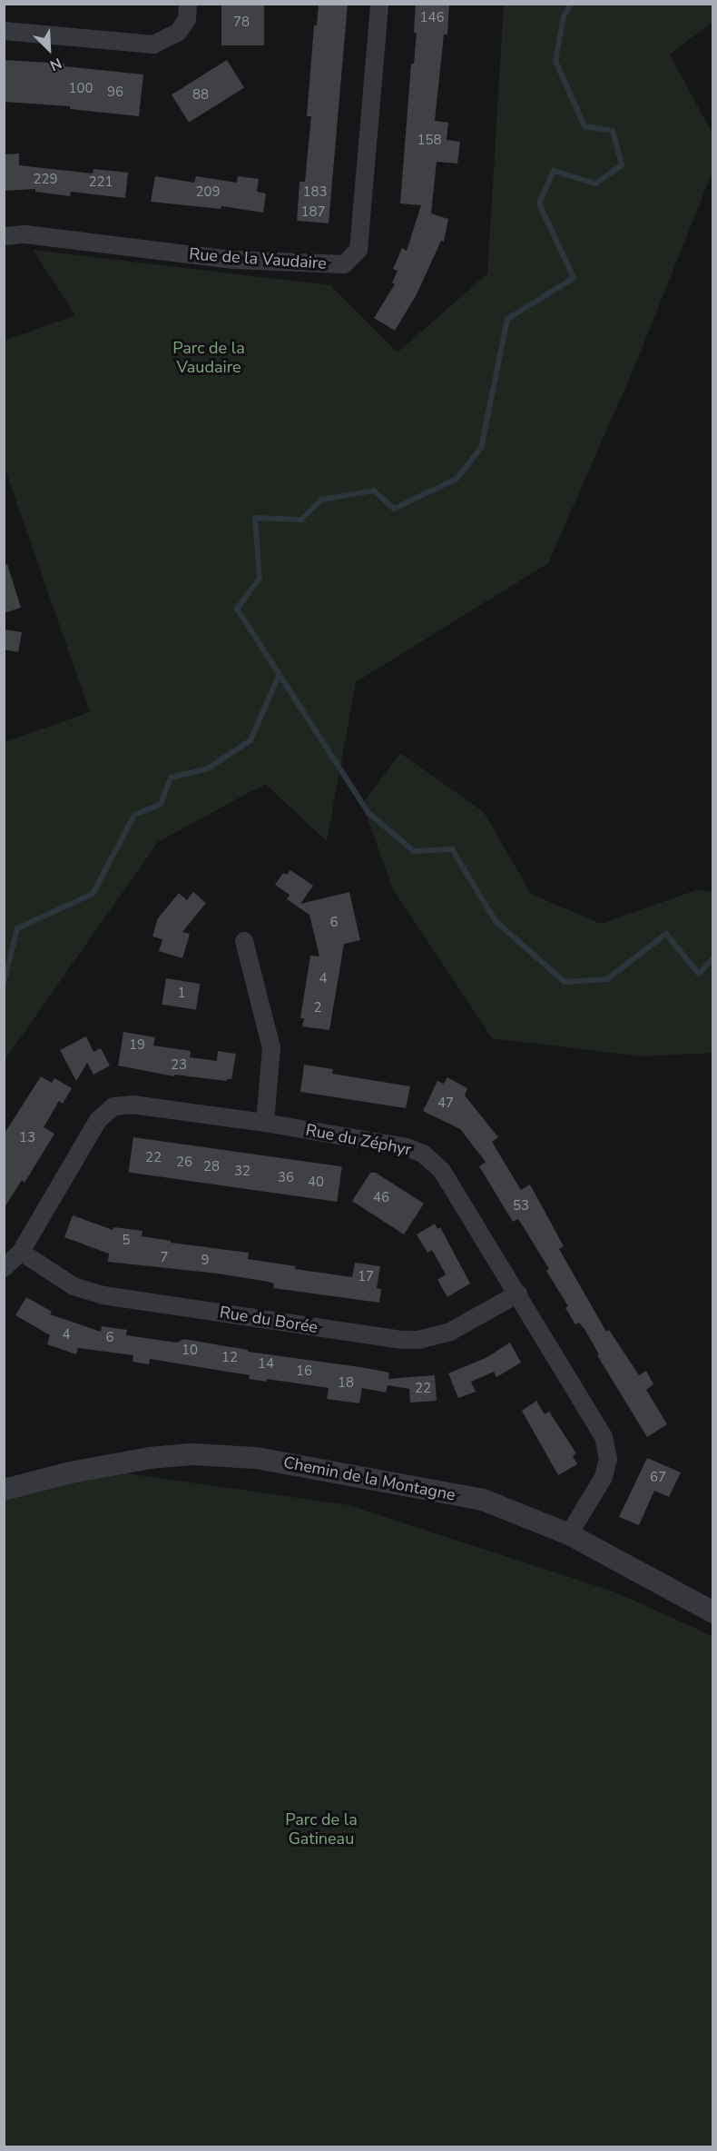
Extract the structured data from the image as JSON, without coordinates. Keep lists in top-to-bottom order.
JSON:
{
  "streets": {
    "street": [
      "Rue de la Vaudaire",
      "Rue du Zéphyr",
      "Rue du Borée",
      "Chemin de la Montagne"
    ]
  },
  "crossings": [
    ["Rue du Zéphyr", "Rue du Borée"],
    ["Rue du Zéphyr", "Chemin de la Montagne"]
  ],
  "parks": ["Parc de la Vaudaire", "Parc de la Gatineau"],
  "house_numbers": [
    "146",
    "78",
    "100",
    "96",
    "88",
    "158",
    "229",
    "221",
    "209",
    "183",
    "187",
    "6",
    "4",
    "1",
    "2",
    "19",
    "23",
    "47",
    "13",
    "22",
    "26",
    "28",
    "32",
    "36",
    "40",
    "46",
    "53",
    "5",
    "7",
    "9",
    "17",
    "4",
    "6",
    "10",
    "12",
    "14",
    "16",
    "18",
    "22",
    "67"
  ],
  "north": "bottom right"
}
